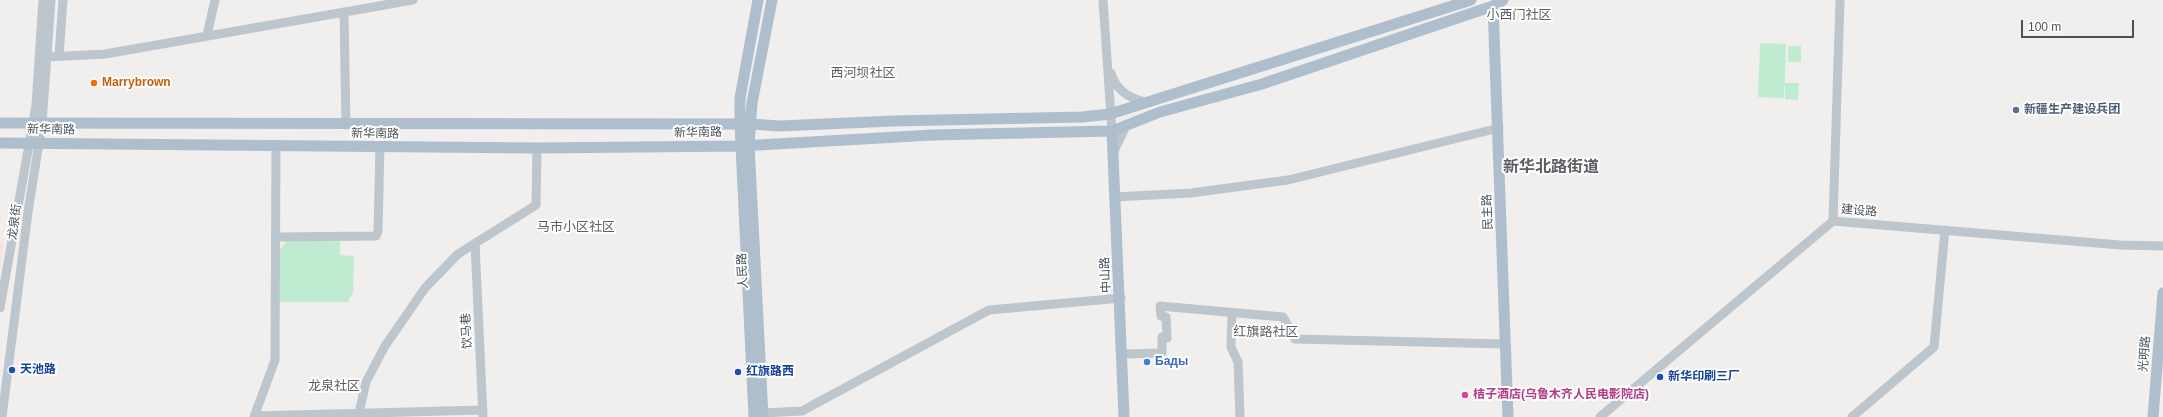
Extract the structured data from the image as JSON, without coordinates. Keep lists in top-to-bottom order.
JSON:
{
  "streets": {
    "main road": [
      "新华南路",
      "民主路",
      "人民路",
      "中山路",
      "光明路"
    ],
    "street": ["建设路", "龙泉街", "饮马巷"]
  },
  "crossings": [
    ["新华南路", "民主路"],
    ["新华南路", "龙泉街"],
    ["新华南路", "人民路"],
    ["新华南路", "中山路"]
  ],
  "districts": [
    "小西门社区",
    "西河坝社区",
    "新华北路街道",
    "马市小区社区",
    "红旗路社区",
    "龙泉社区"
  ],
  "places": [
    "Marrybrown",
    "新疆生产建设兵团",
    "Бады",
    "天池路",
    "红旗路西",
    "新华印刷三厂",
    "桔子酒店(乌鲁木齐人民电影院店)"
  ],
  "scale_bar": "100 m"
}
